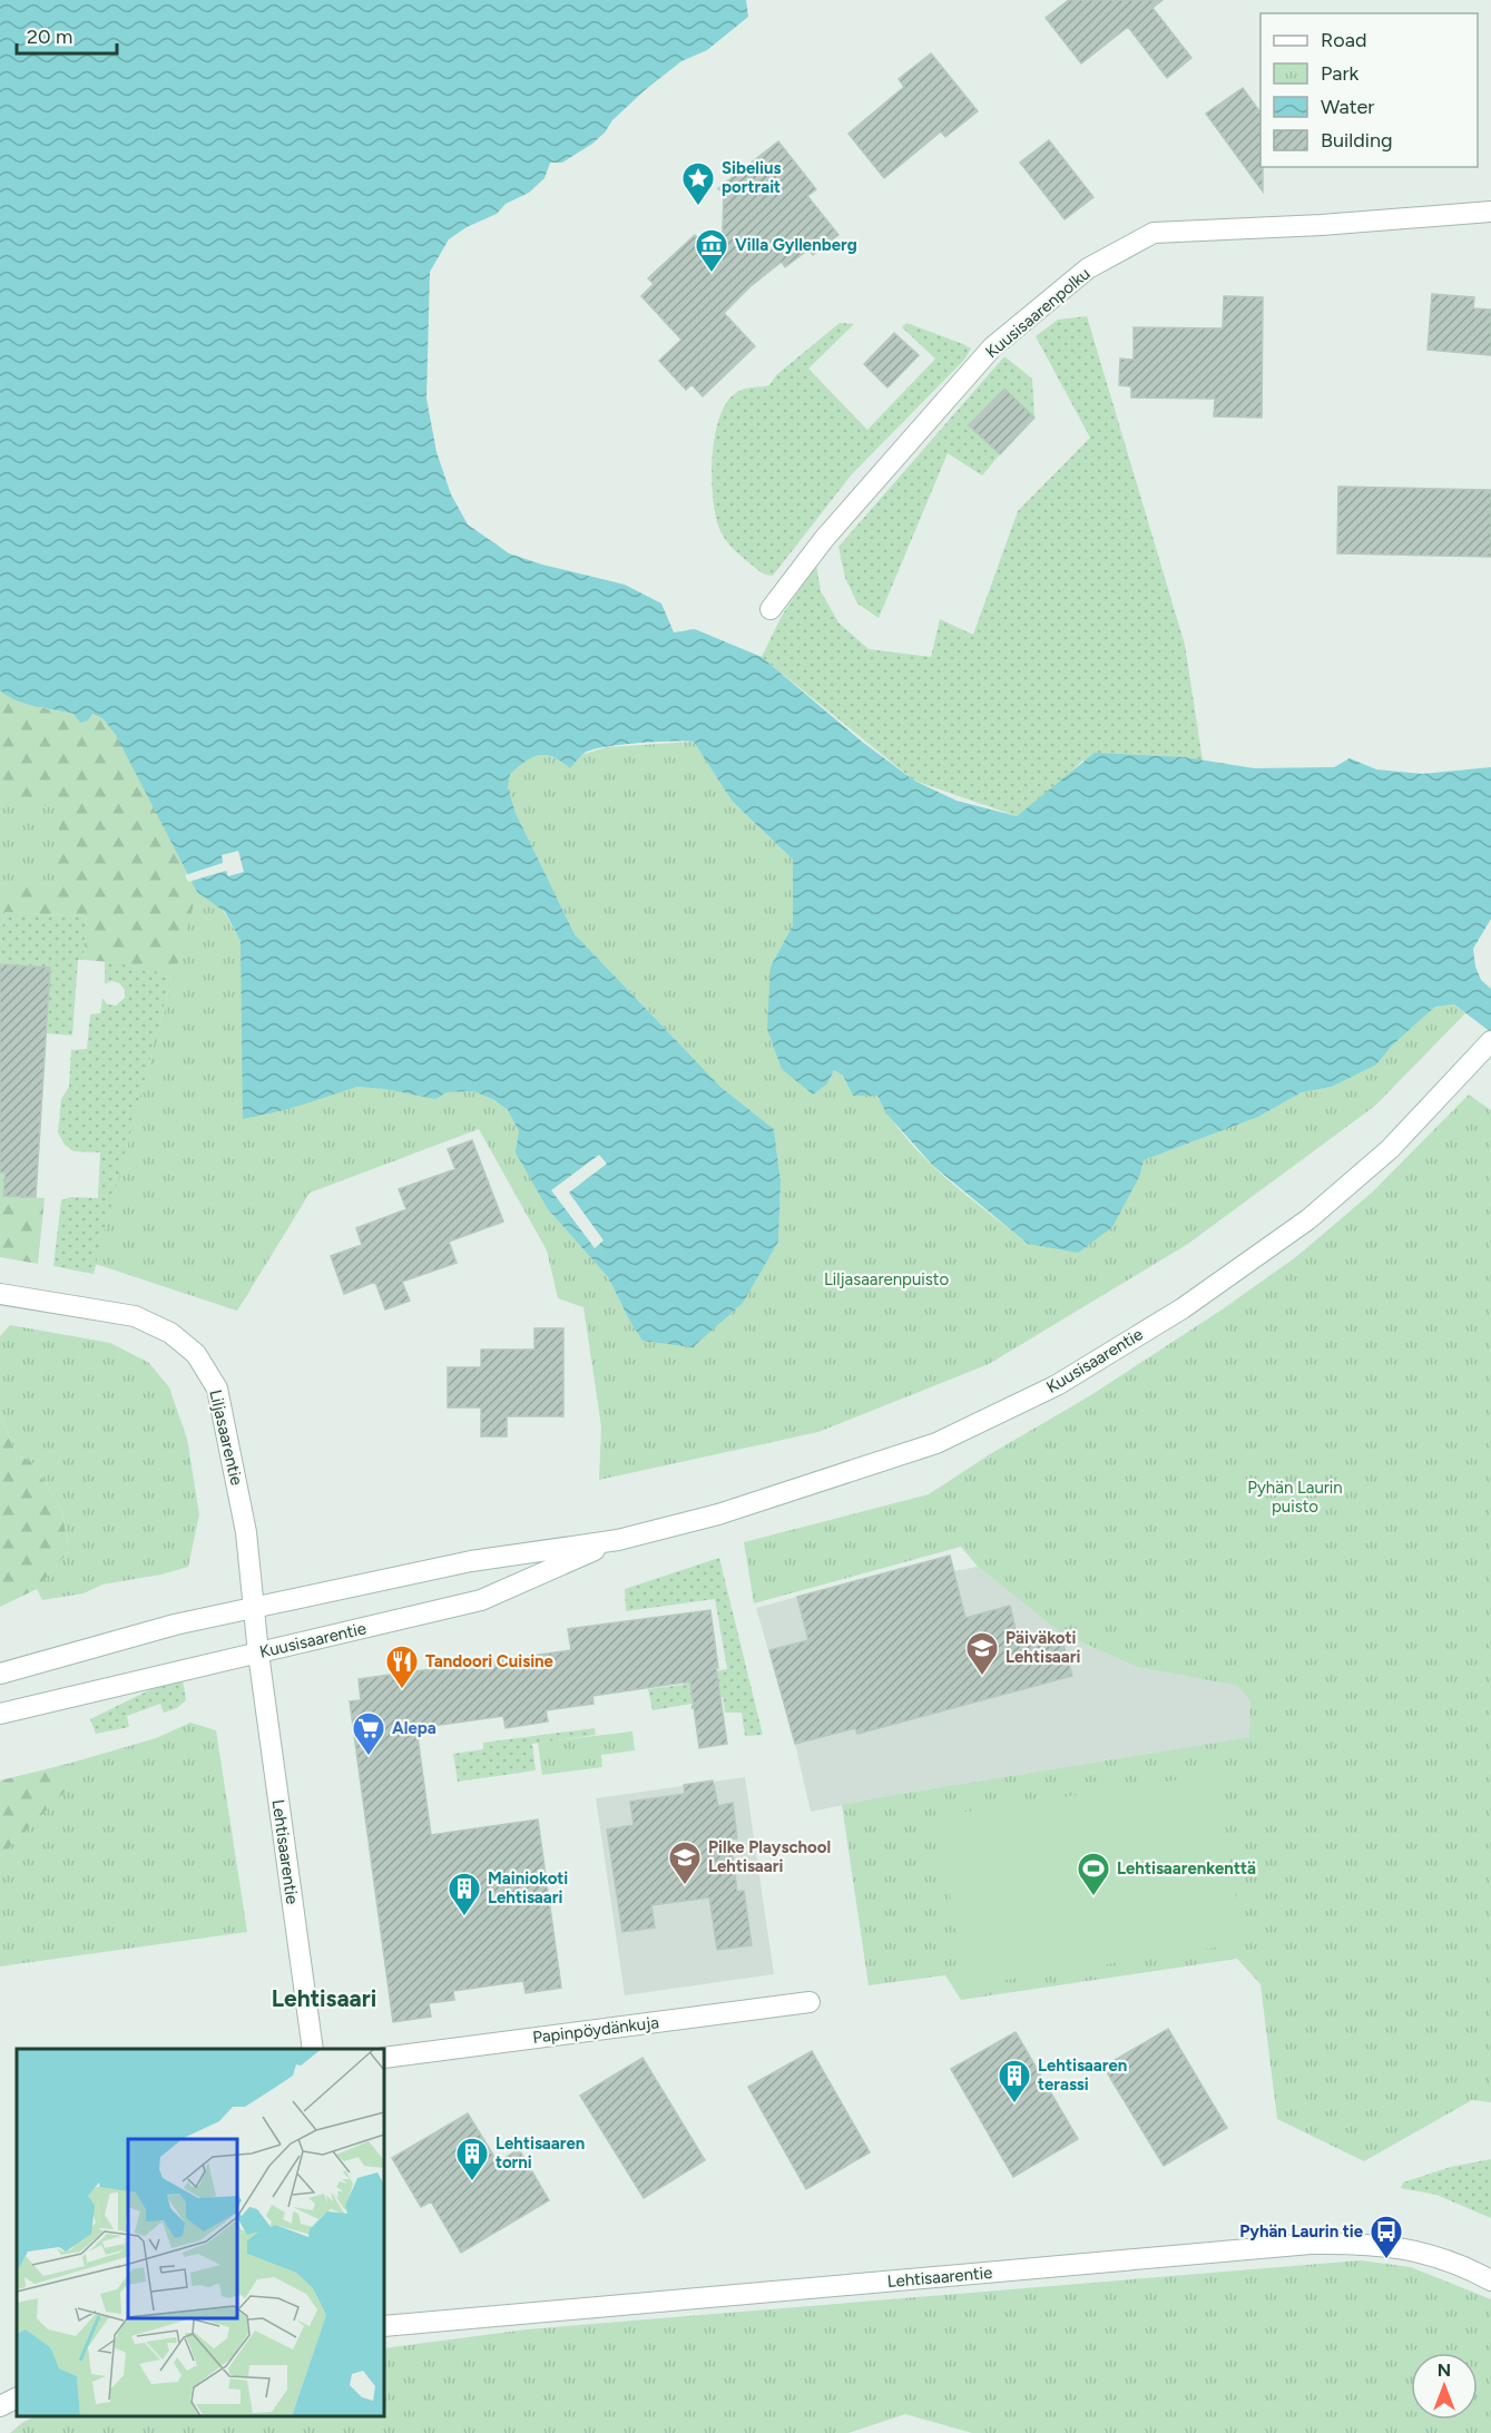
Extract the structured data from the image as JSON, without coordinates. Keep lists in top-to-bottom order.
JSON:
{
  "streets": {
    "street": [
      "Kuusisaarenpolku",
      "Kuusisaarentie",
      "Liljasaarentie",
      "Lehtisaarentie",
      "Papinpöydänkuja"
    ]
  },
  "crossings": [
    ["Kuusisaarentie", "Liljasaarentie"],
    ["Kuusisaarentie", "Lehtisaarentie"],
    ["Liljasaarentie", "Lehtisaarentie"]
  ],
  "districts": ["Lehtisaari"],
  "parks": ["Liljasaarenpuisto", "Pyhän Laurin puisto"],
  "places": {
    "place": ["Sibelius portrait"],
    "museum": ["Villa Gyllenberg"],
    "school or university": ["Päiväkoti Lehtisaari", "Pilke Playschool Lehtisaari"],
    "restaurant": ["Tandoori Cuisine"],
    "supermarket": ["Alepa"],
    "sports": ["Lehtisaarenkenttä"],
    "building": ["Mainiokoti Lehtisaari", "Lehtisaaren terassi", "Lehtisaaren torni"],
    "bus stop": ["Pyhän Laurin tie"]
  },
  "legend": [
    "Road",
    "Park",
    "Water",
    "Building"
  ],
  "scale_bar": "20 m",
  "north": "top"
}
